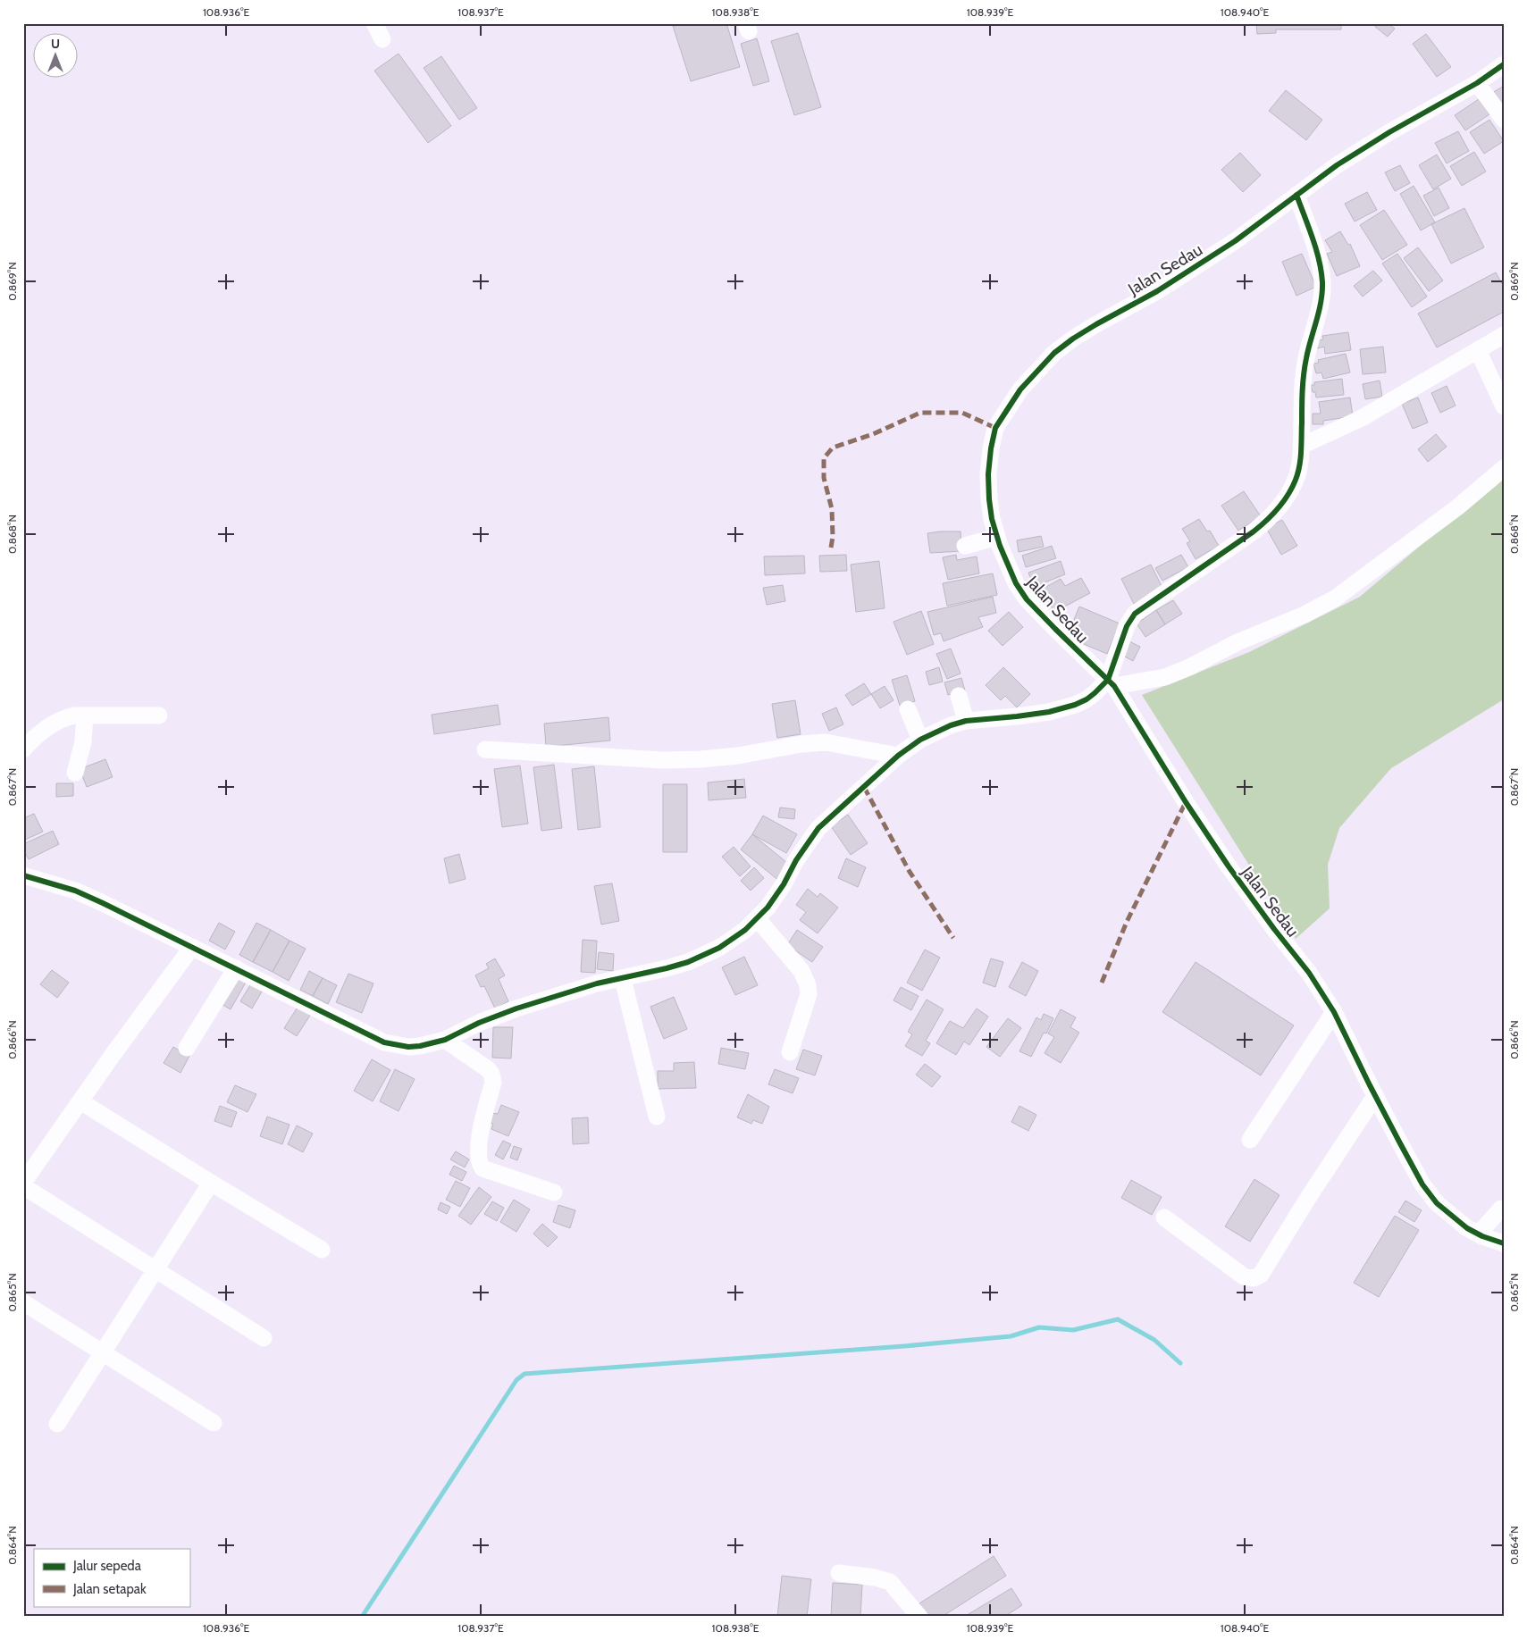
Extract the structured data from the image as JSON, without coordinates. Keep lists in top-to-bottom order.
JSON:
{
  "streets": {
    "street": ["Jalan Sedau"]
  },
  "legend": ["Jalur sepeda", "Jalan setapak"],
  "north": "top",
  "coordinates": [
    "108.936°E",
    "108.937°E",
    "108.938°E",
    "108.939°E",
    "108.940°E",
    "0.869°N",
    "0.868°N",
    "0.867°N",
    "0.866°N",
    "0.865°N",
    "0.864°N"
  ]
}
